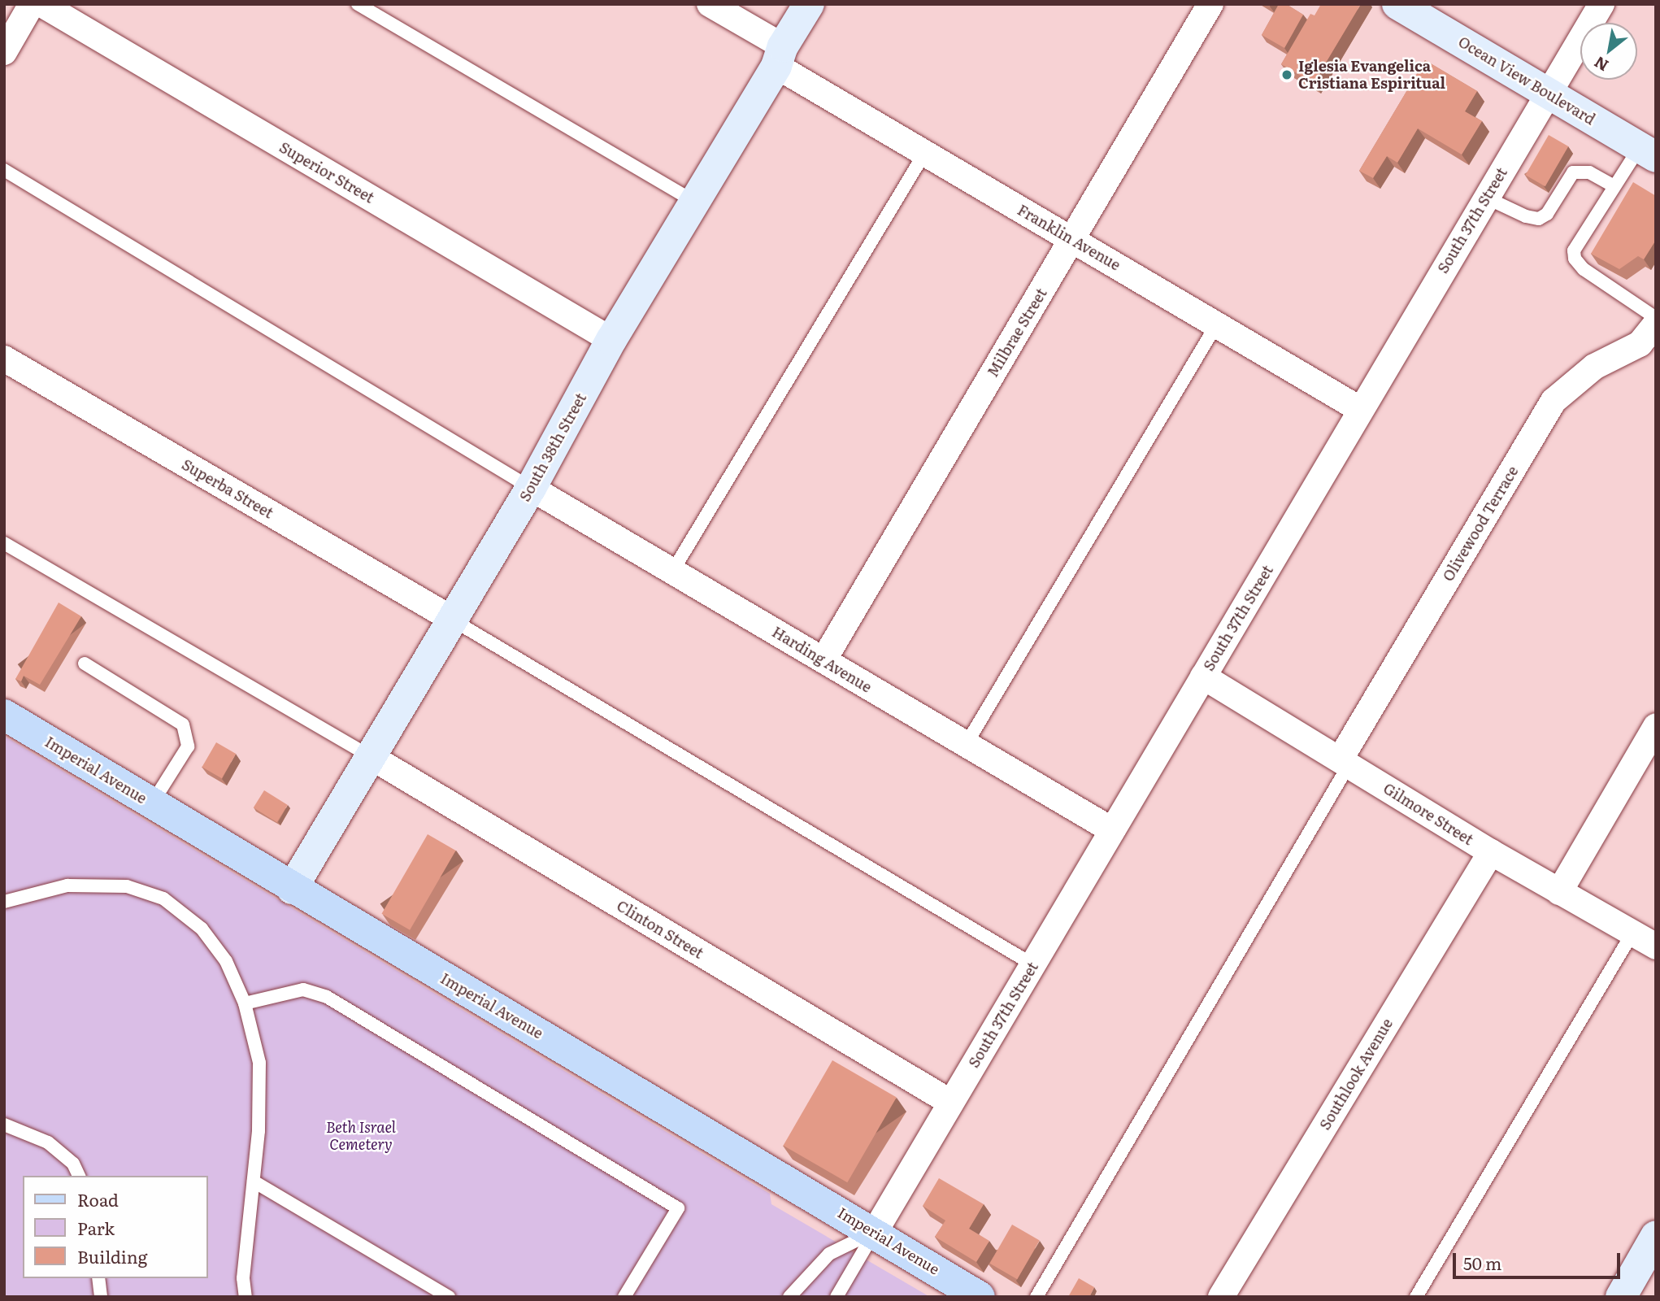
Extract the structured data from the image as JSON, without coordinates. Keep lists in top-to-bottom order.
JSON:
{
  "streets": {
    "main road": ["Imperial Avenue"],
    "street": [
      "Ocean View Boulevard",
      "Superior Street",
      "South 37th Street",
      "Franklin Avenue",
      "Milbrae Street",
      "South 38th Street",
      "Superba Street",
      "Olivewood Terrace",
      "Harding Avenue",
      "Gilmore Street",
      "Clinton Street",
      "Southlook Avenue"
    ]
  },
  "crossings": [
    ["Ocean View Boulevard", "South 37th Street"],
    ["Superior Street", "South 38th Street"],
    ["South 37th Street", "Franklin Avenue"],
    ["South 37th Street", "Harding Avenue"],
    ["South 37th Street", "Imperial Avenue"],
    ["South 37th Street", "Gilmore Street"],
    ["South 37th Street", "Clinton Street"],
    ["Franklin Avenue", "Milbrae Street"],
    ["Franklin Avenue", "South 38th Street"],
    ["Milbrae Street", "Harding Avenue"],
    ["South 38th Street", "Superba Street"],
    ["South 38th Street", "Harding Avenue"],
    ["South 38th Street", "Imperial Avenue"],
    ["South 38th Street", "Clinton Street"],
    ["Olivewood Terrace", "Gilmore Street"],
    ["Gilmore Street", "Southlook Avenue"]
  ],
  "parks": ["Beth Israel Cemetery"],
  "places": ["Iglesia Evangelica Cristiana Espiritual"],
  "legend": ["Road", "Park", "Building"],
  "scale_bar": "50 m",
  "north": "bottom left"
}
